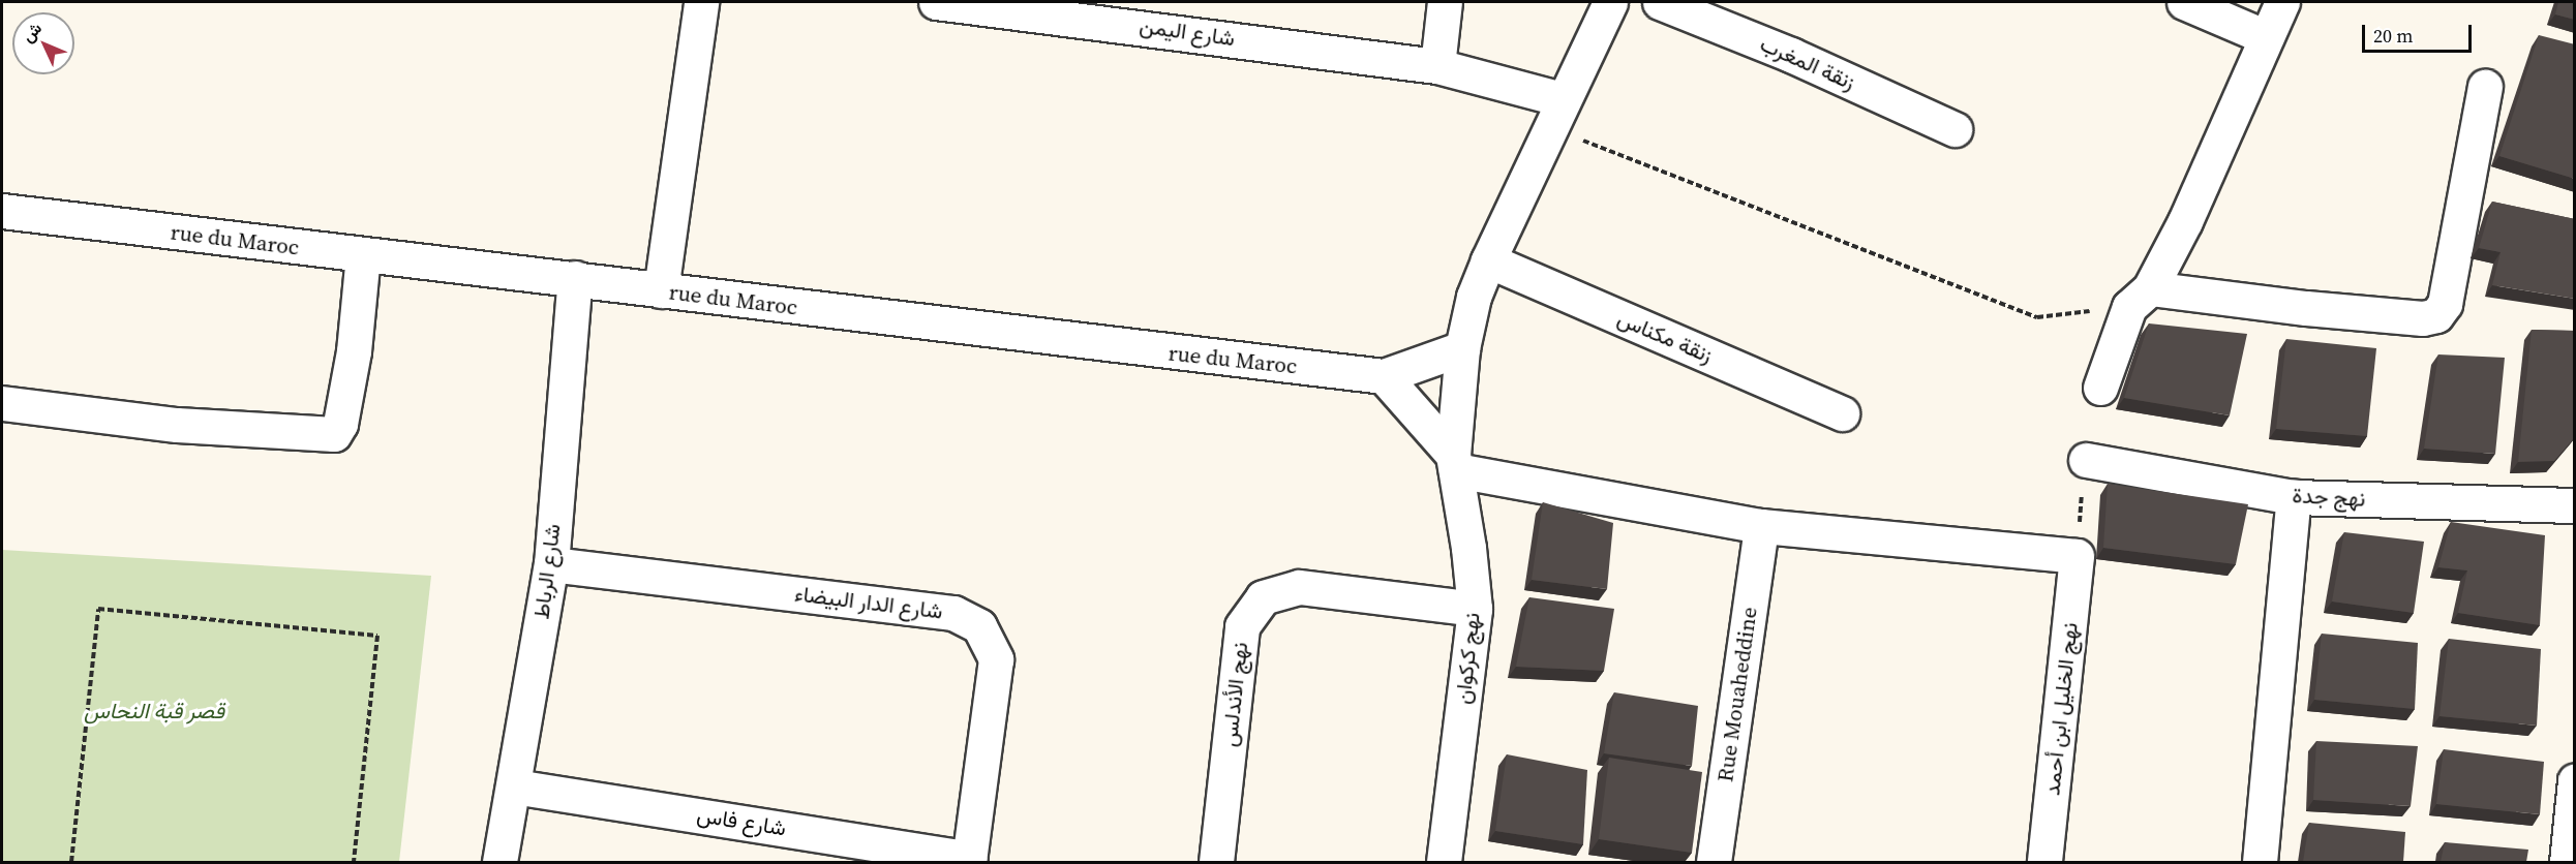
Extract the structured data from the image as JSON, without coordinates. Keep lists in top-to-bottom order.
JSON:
{
  "streets": {
    "street": [
      "شارع اليمن",
      "زنقة المغرب",
      "rue du Maroc",
      "زنقة مكناس",
      "نهج جدة",
      "شارع الرباط",
      "شارع الدار البيضاء",
      "نهج كركوان",
      "نهج الأندلس",
      "Rue Mouaheddine",
      "نهج الخليل ابن أحمد",
      "شارع فاس"
    ]
  },
  "crossings": [
    ["rue du Maroc", "شارع الرباط"],
    ["شارع الرباط", "شارع الدار البيضاء"],
    ["شارع الرباط", "شارع فاس"],
    ["شارع الدار البيضاء", "شارع فاس"],
    ["نهج كركوان", "نهج الأندلس"],
    ["Rue Mouaheddine", "نهج الخليل ابن أحمد"]
  ],
  "parks": ["قصر قبة النحاس"],
  "scale_bar": "20 m",
  "north": "top left"
}
